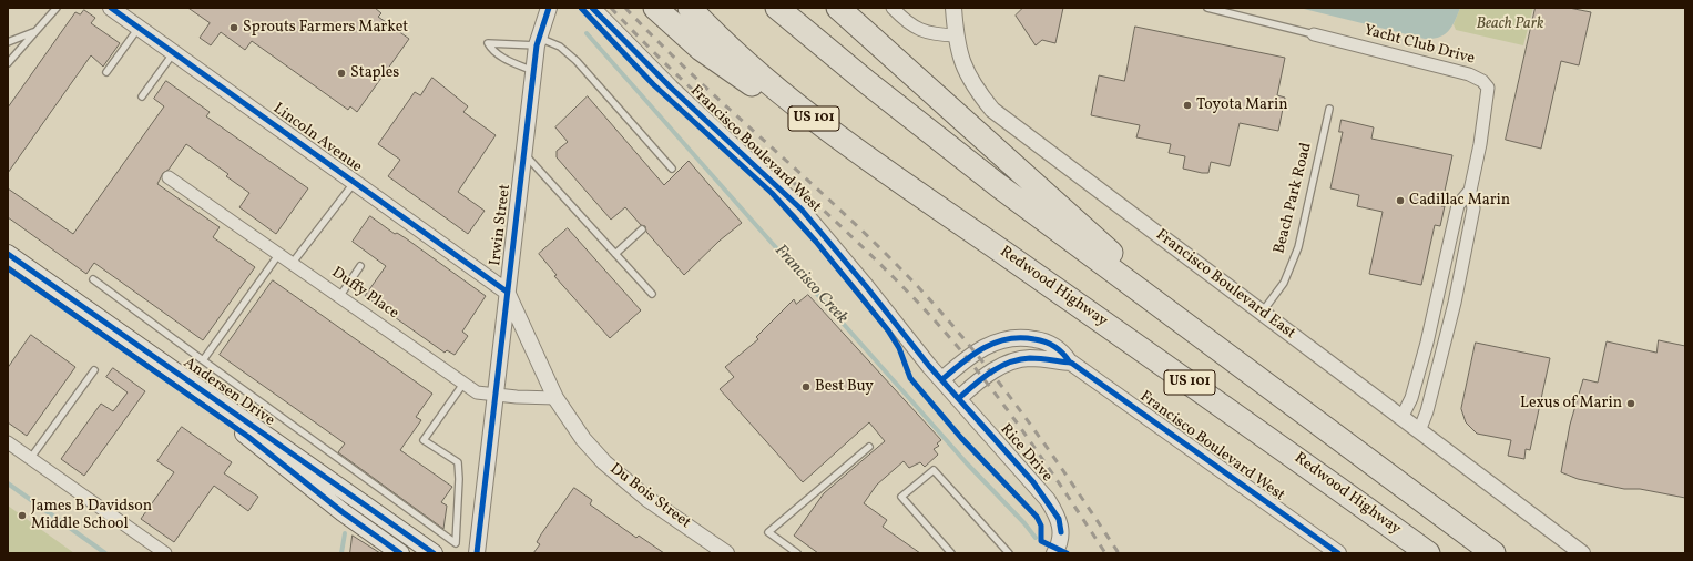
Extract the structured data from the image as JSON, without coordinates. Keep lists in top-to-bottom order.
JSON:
{
  "streets": {
    "highway": ["US 101", "Redwood Highway"],
    "main road": ["Andersen Drive"],
    "street": [
      "Yacht Club Drive",
      "Lincoln Avenue",
      "Francisco Boulevard West",
      "Irwin Street",
      "Francisco Boulevard East",
      "Duffy Place",
      "Rice Drive",
      "Du Bois Street"
    ],
    "lane": ["Beach Park Road"]
  },
  "crossings": [
    ["Yacht Club Drive", "Francisco Boulevard East"],
    ["Lincoln Avenue", "Irwin Street"],
    ["Lincoln Avenue", "Du Bois Street"],
    ["Francisco Boulevard West", "Rice Drive"],
    ["Beach Park Road", "Francisco Boulevard East"],
    ["Irwin Street", "Duffy Place"],
    ["Irwin Street", "Du Bois Street"],
    ["Duffy Place", "Du Bois Street"]
  ],
  "water": ["Francisco Creek"],
  "parks": ["Beach Park"],
  "places": [
    "Sprouts Farmers Market",
    "Staples",
    "Toyota Marin",
    "Cadillac Marin",
    "Best Buy",
    "Lexus of Marin",
    "James B Davidson Middle School"
  ]
}
